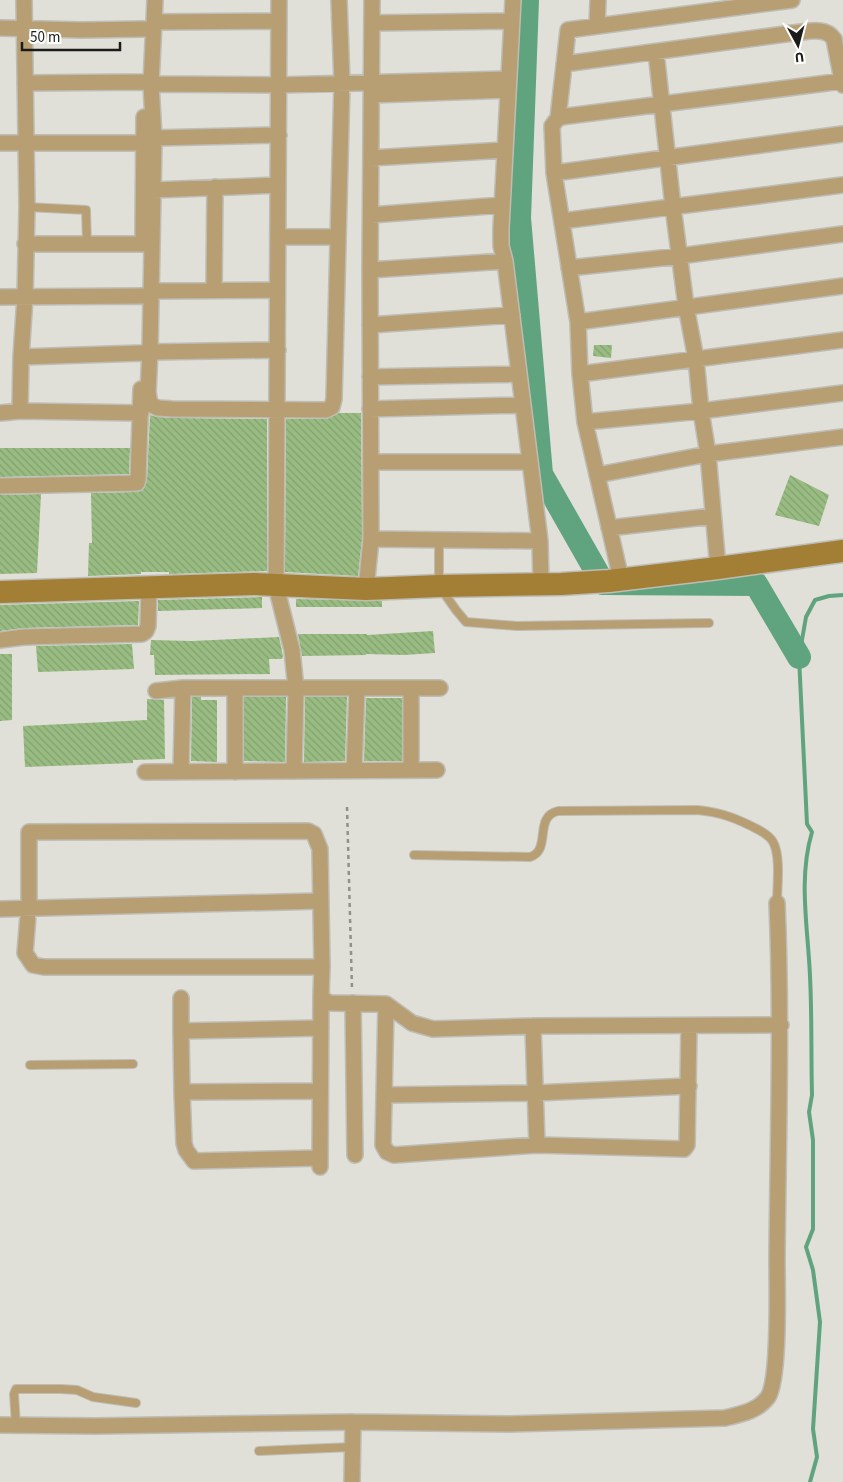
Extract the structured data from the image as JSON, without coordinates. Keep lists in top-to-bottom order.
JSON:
{
  "scale_bar": "50 m",
  "north": "bottom"
}
